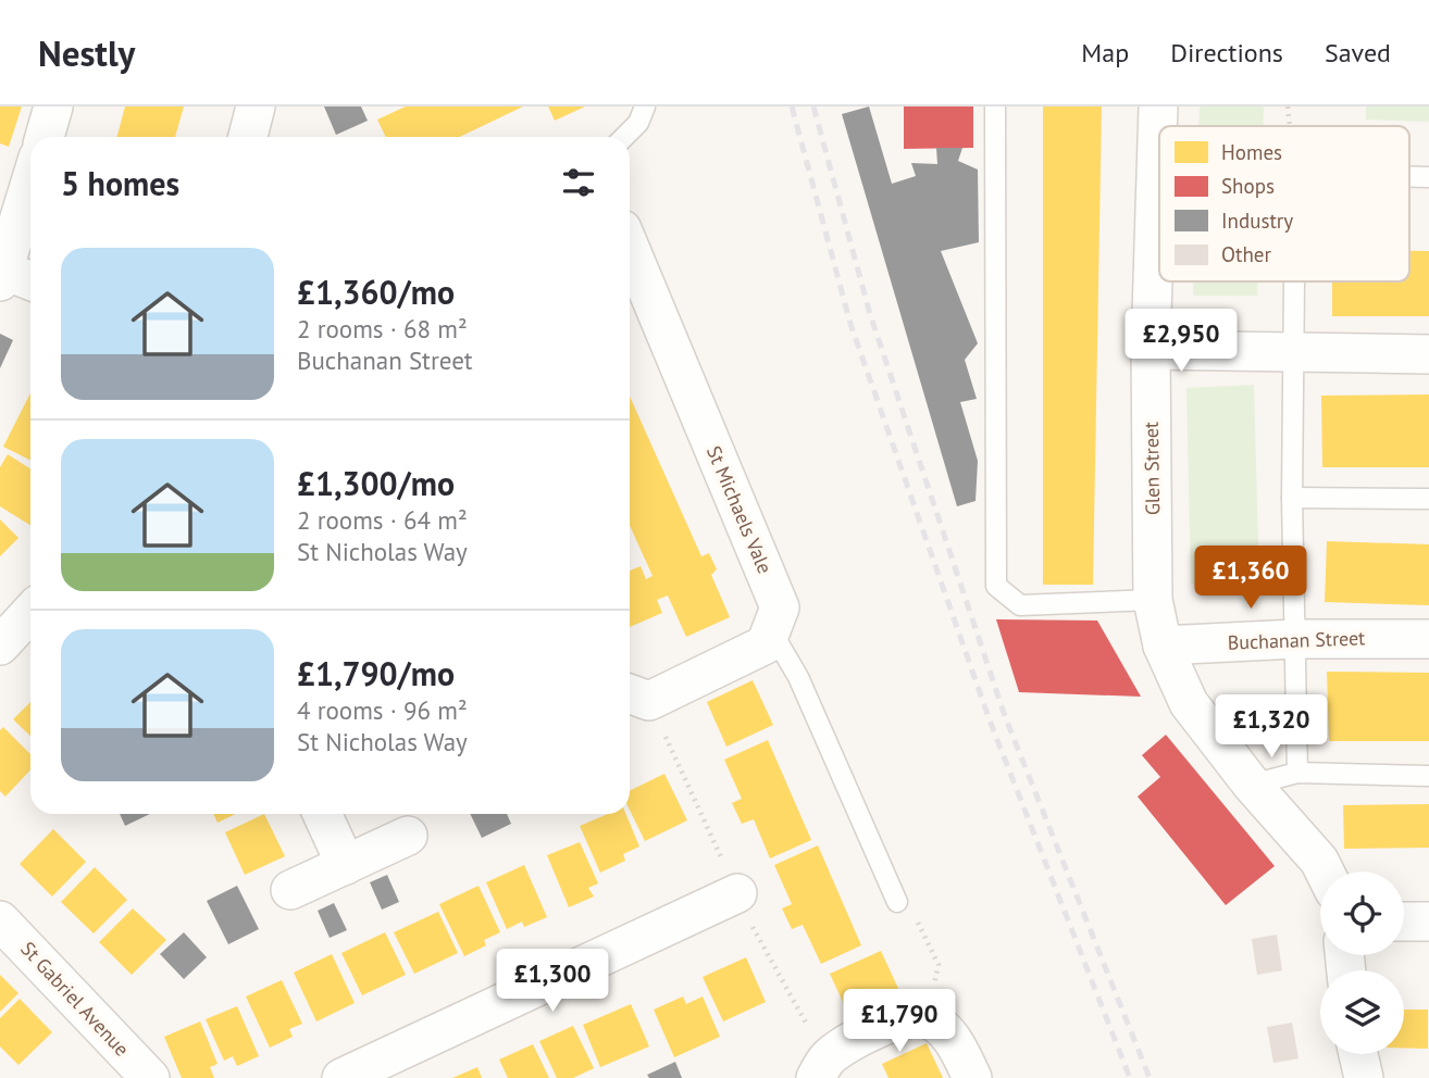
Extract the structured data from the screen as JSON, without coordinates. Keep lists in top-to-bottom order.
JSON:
{
  "streets": {
    "street": [
      "Glen Street",
      "St Michaels Vale",
      "Buchanan Street",
      "St Gabriel Avenue"
    ]
  },
  "crossings": [
    ["Glen Street", "Buchanan Street"]
  ],
  "legend": [
    "Homes",
    "Shops",
    "Industry",
    "Other"
  ],
  "page": {
    "header": "Nestly",
    "nav": ["Map", "Directions", "Saved"],
    "heading": "5 homes",
    "list": [
      {
        "name": "£1,360/mo",
        "note": "2 rooms · 68 m² · Buchanan Street"
      },
      {
        "name": "£1,300/mo",
        "note": "2 rooms · 64 m² · St Nicholas Way"
      },
      {
        "name": "£1,790/mo",
        "note": "4 rooms · 96 m² · St Nicholas Way"
      }
    ],
    "price": [
      "£2,950",
      "£1,360",
      "£1,320",
      "£1,300",
      "£1,790"
    ]
  }
}
